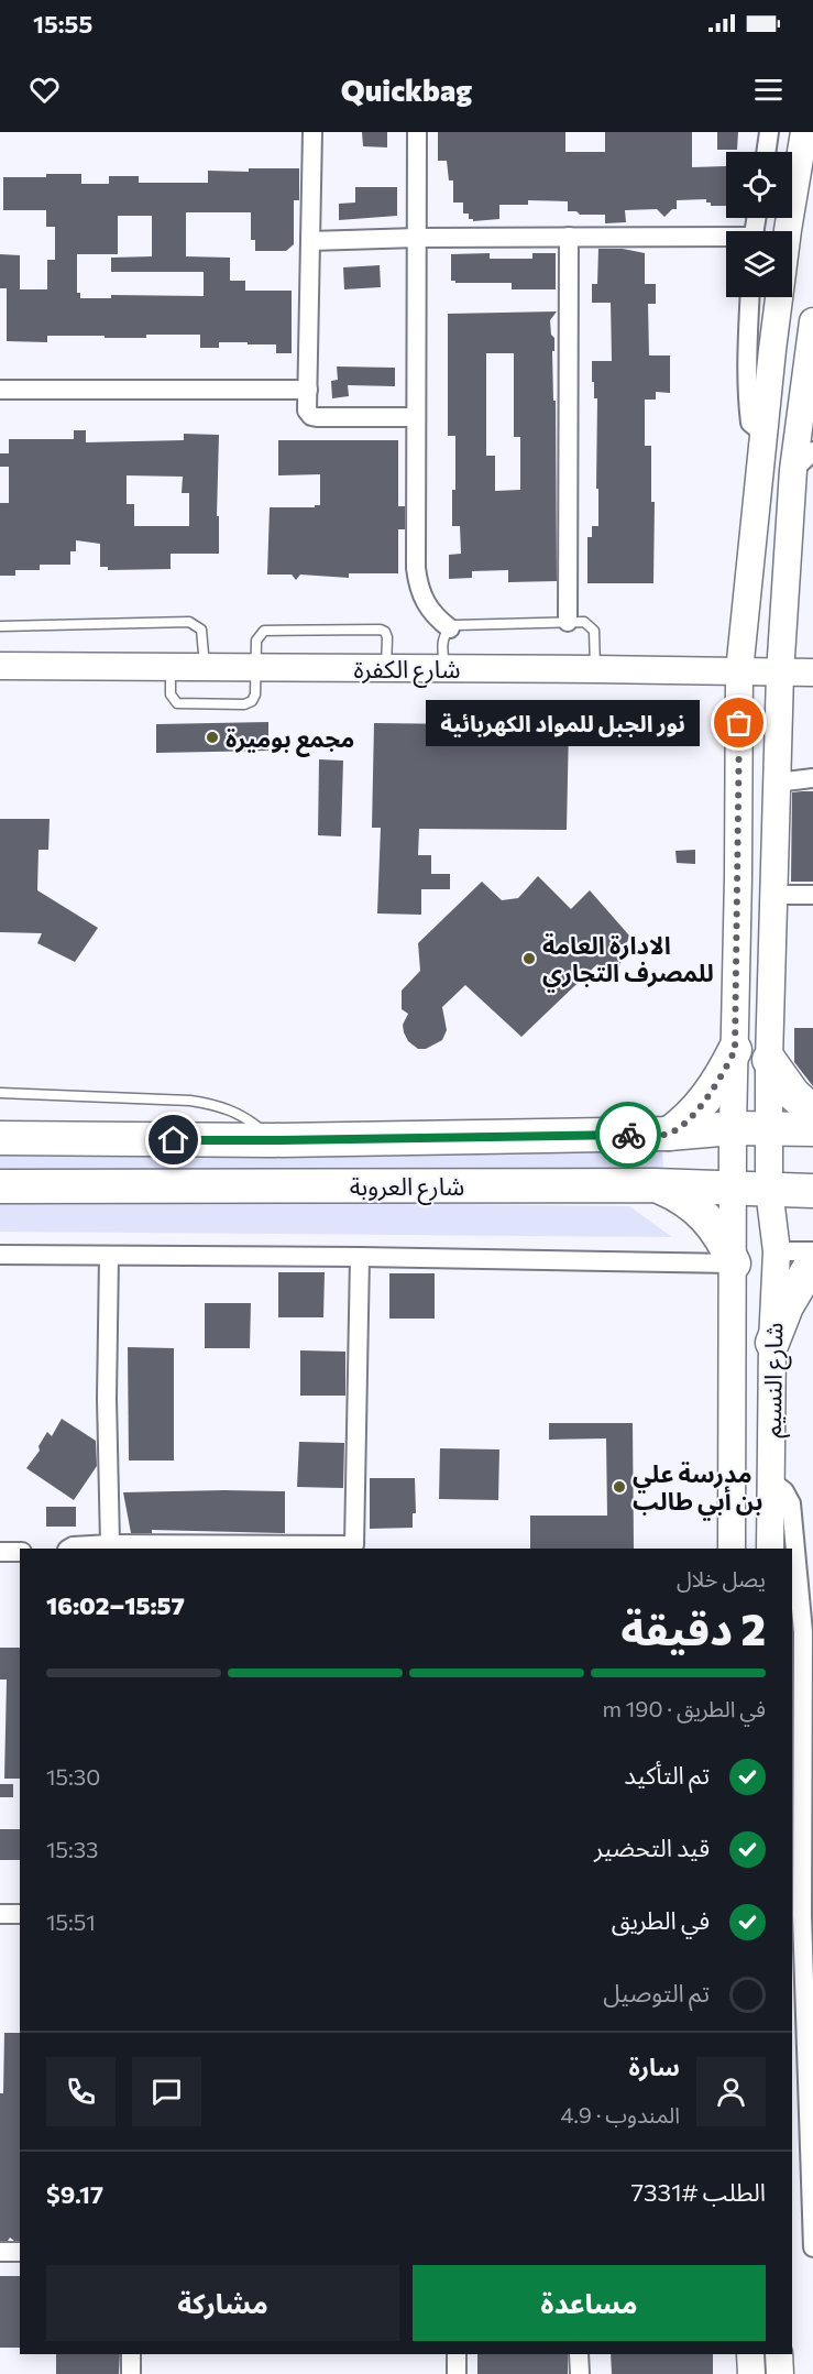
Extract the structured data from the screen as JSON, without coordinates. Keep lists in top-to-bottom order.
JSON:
{
  "streets": {
    "highway": ["شارع العروبة"],
    "street": ["شارع الكفرة", "شارع النسيم"]
  },
  "crossings": [
    ["شارع الكفرة", "شارع النسيم"],
    ["شارع العروبة", "شارع النسيم"]
  ],
  "places": [
    "نور الجبل للمواد الكهربائية",
    "مجمع بوميرة",
    "الادارة العامة للمصرف التجاري",
    "مدرسة علي بن أبي طالب"
  ],
  "page": {
    "status": "15:55",
    "header": "Quickbag",
    "bubble": "نور الجبل للمواد الكهربائية",
    "heading": ["2 دقيقة", "يصل خلال", "15:57–16:02"],
    "panel": [
      "سارة",
      "المندوب · 4.9",
      "الطلب #7331",
      "$9.17"
    ],
    "bar": "في الطريق · 190 m",
    "list": [
      ["تم التأكيد", "15:30"],
      ["قيد التحضير", "15:33"],
      ["في الطريق", "15:51"],
      "تم التوصيل"
    ],
    "buttons": ["مساعدة", "مشاركة"]
  }
}
